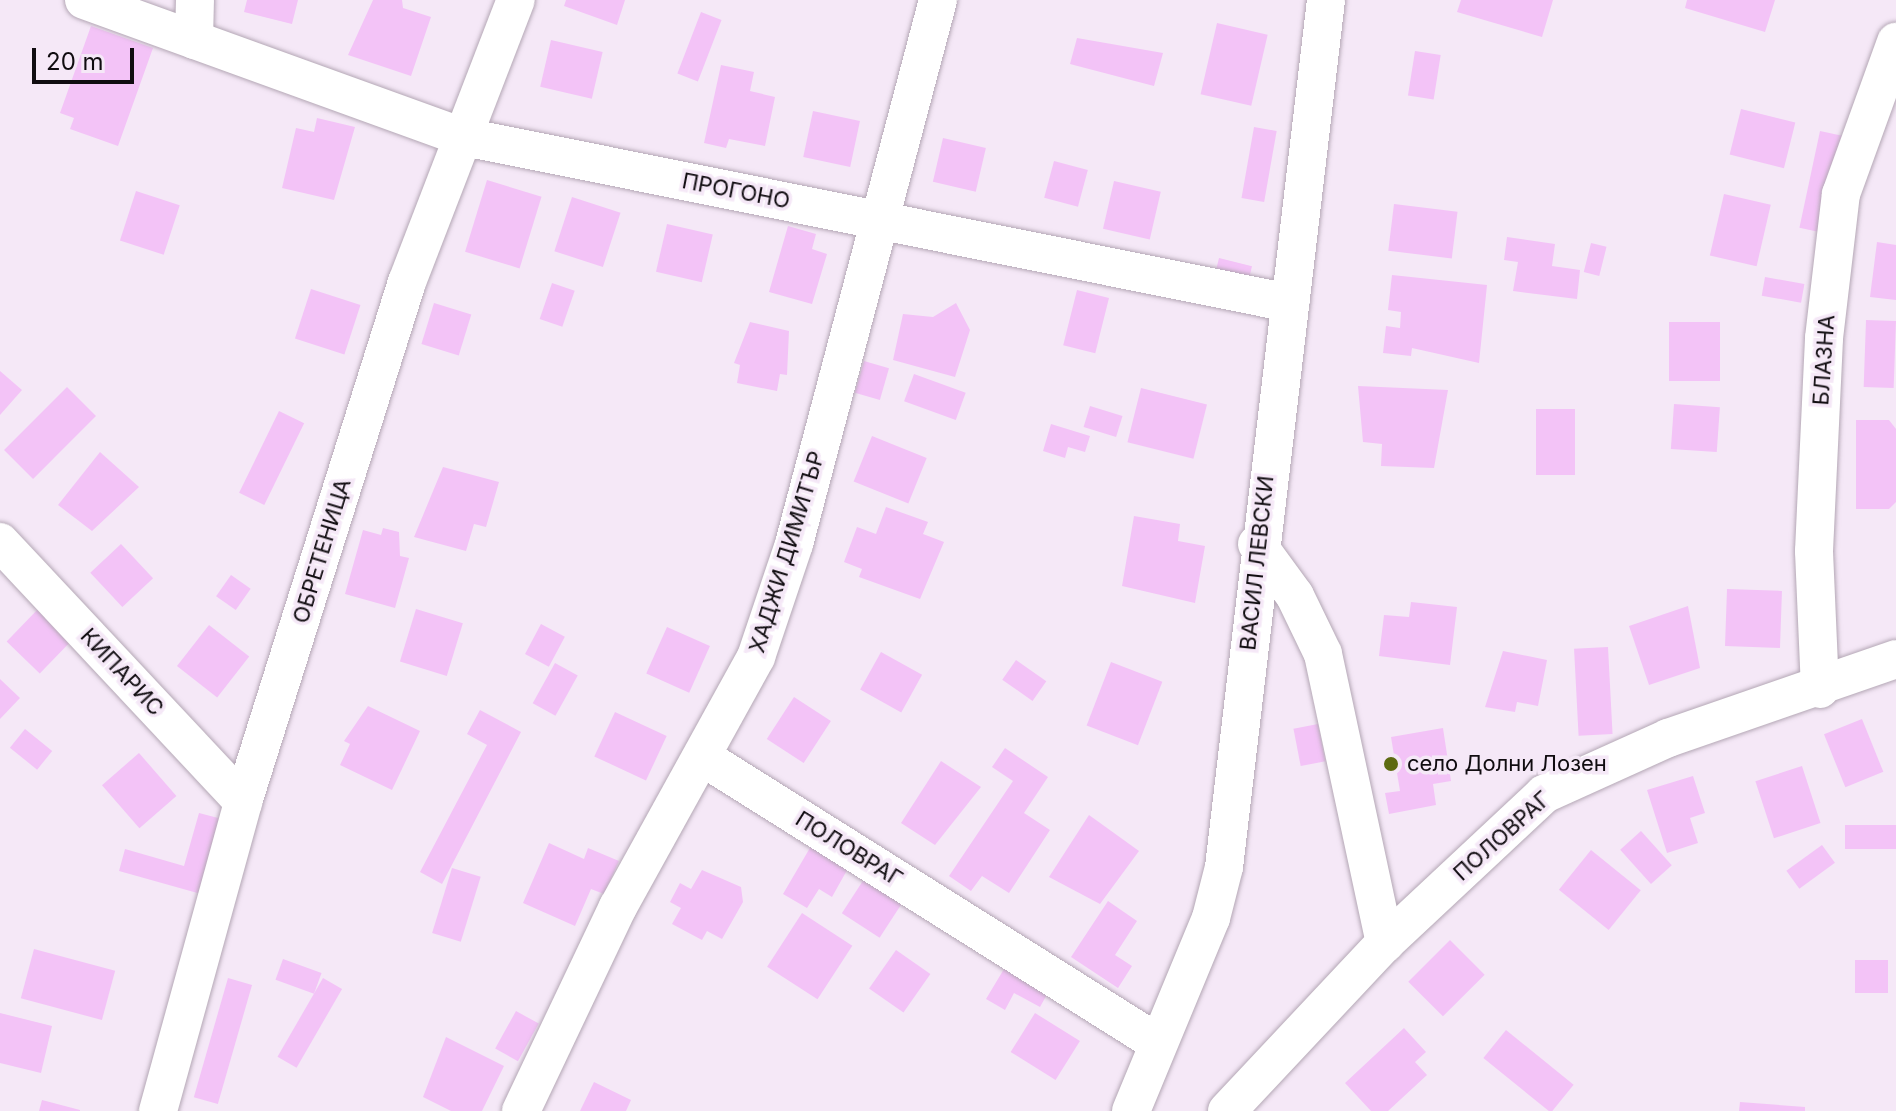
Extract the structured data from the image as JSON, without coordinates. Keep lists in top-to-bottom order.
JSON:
{
  "streets": {
    "street": [
      "ПРОГОНО",
      "БЛАЗНА",
      "ОБРЕТЕНИЦА",
      "ХАДЖИ ДИМИТЪР",
      "ВАСИЛ ЛЕВСКИ",
      "КИПАРИС",
      "ПОЛОВРАГ"
    ]
  },
  "crossings": [
    ["ПРОГОНО", "ОБРЕТЕНИЦА"],
    ["ПРОГОНО", "ХАДЖИ ДИМИТЪР"],
    ["ПРОГОНО", "ВАСИЛ ЛЕВСКИ"],
    ["БЛАЗНА", "ПОЛОВРАГ"],
    ["ОБРЕТЕНИЦА", "КИПАРИС"],
    ["ХАДЖИ ДИМИТЪР", "ПОЛОВРАГ"],
    ["ВАСИЛ ЛЕВСКИ", "ПОЛОВРАГ"]
  ],
  "places": ["село Долни Лозен"],
  "scale_bar": "20 m"
}
